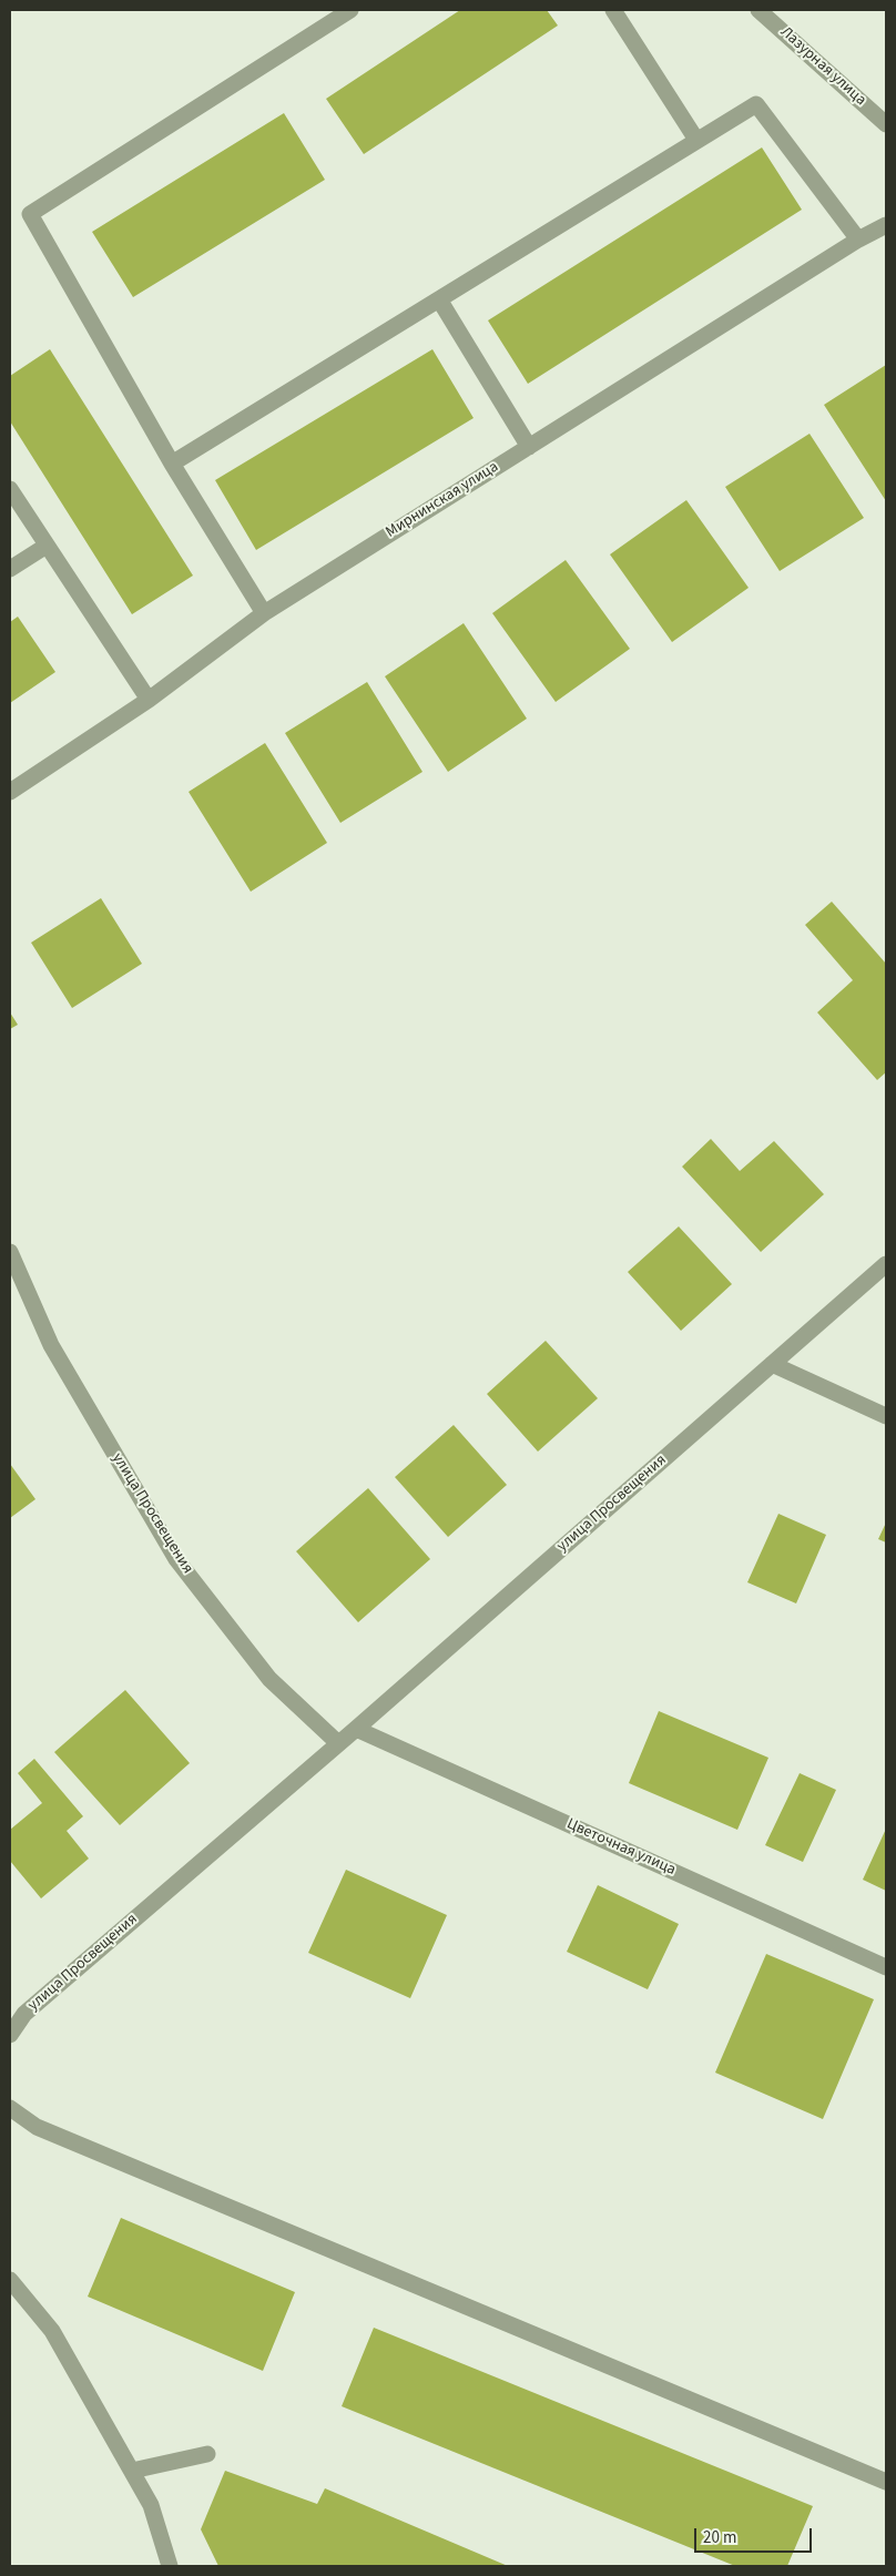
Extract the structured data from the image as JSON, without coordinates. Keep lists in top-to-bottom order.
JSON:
{
  "streets": {
    "street": [
      "Лазурная улица",
      "Мирнинская улица",
      "улица Просвещения",
      "Цветочная улица"
    ]
  },
  "crossings": [
    ["улица Просвещения", "Цветочная улица"]
  ],
  "scale_bar": "20 m"
}
